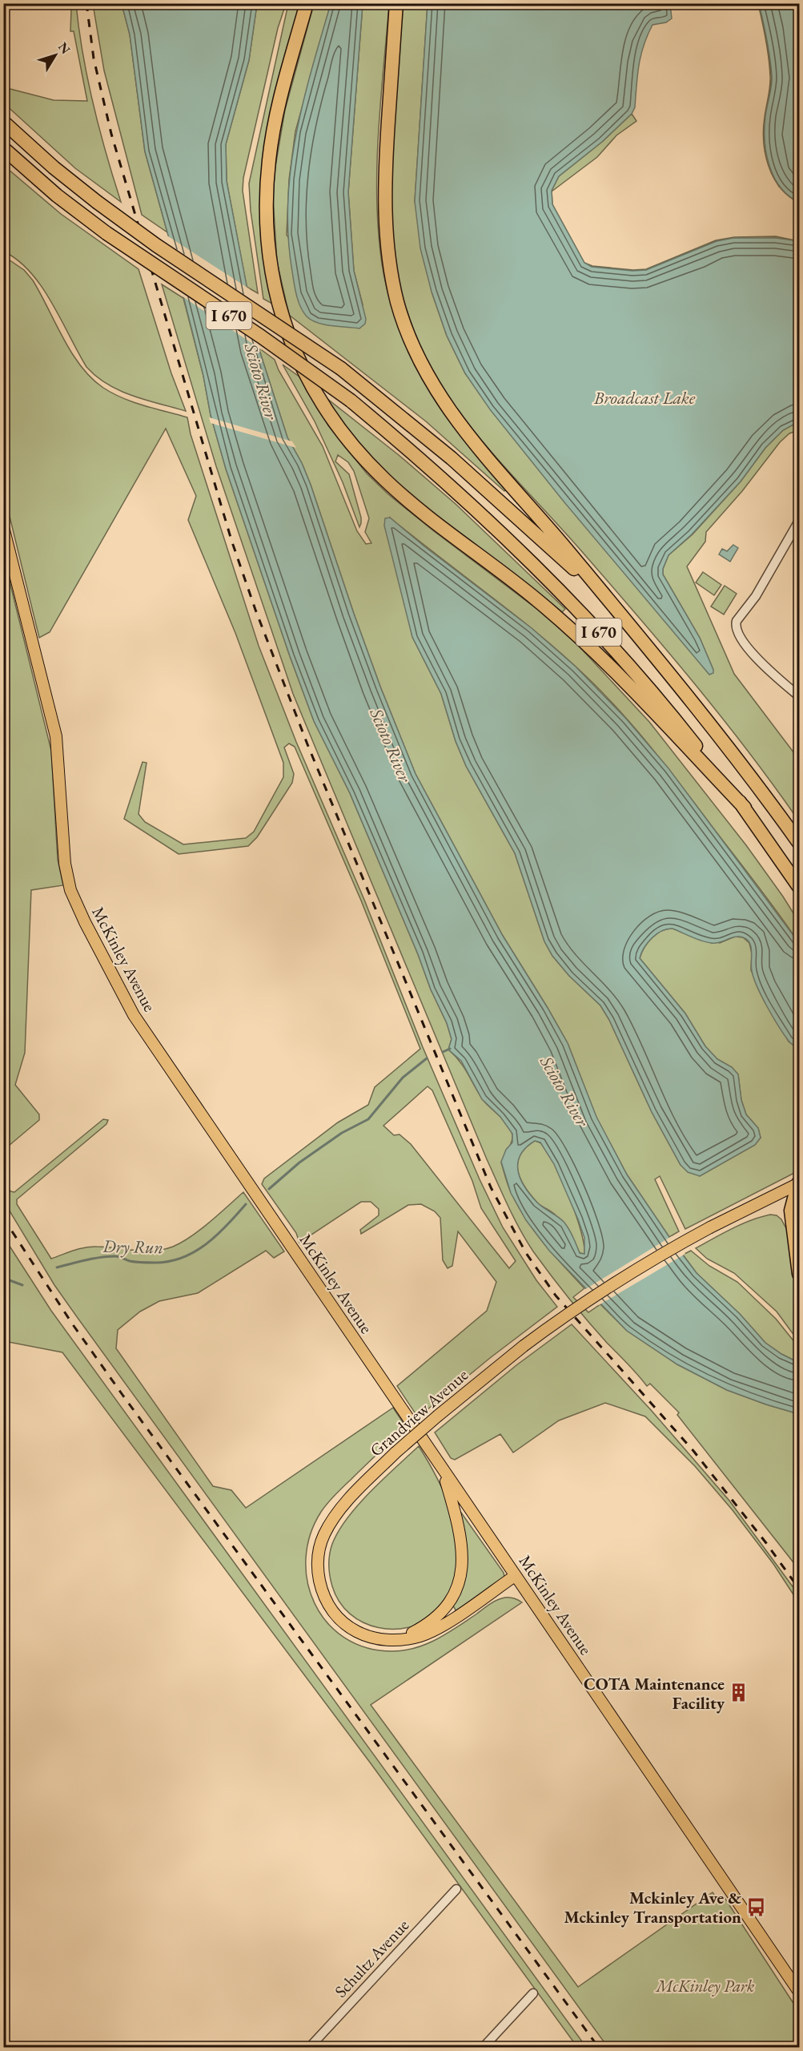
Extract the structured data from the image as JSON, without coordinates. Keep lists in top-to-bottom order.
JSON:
{
  "streets": {
    "highway": ["I 670"],
    "main road": ["McKinley Avenue", "Grandview Avenue"],
    "street": ["Schultz Avenue"]
  },
  "crossings": [
    ["McKinley Avenue", "Grandview Avenue"]
  ],
  "water": ["Scioto River", "Broadcast Lake", "Dry Run"],
  "parks": ["McKinley Park"],
  "places": {
    "building": ["COTA Maintenance Facility"],
    "bus stop": ["Mckinley Ave & Mckinley Transportation"]
  },
  "north": "top right"
}
